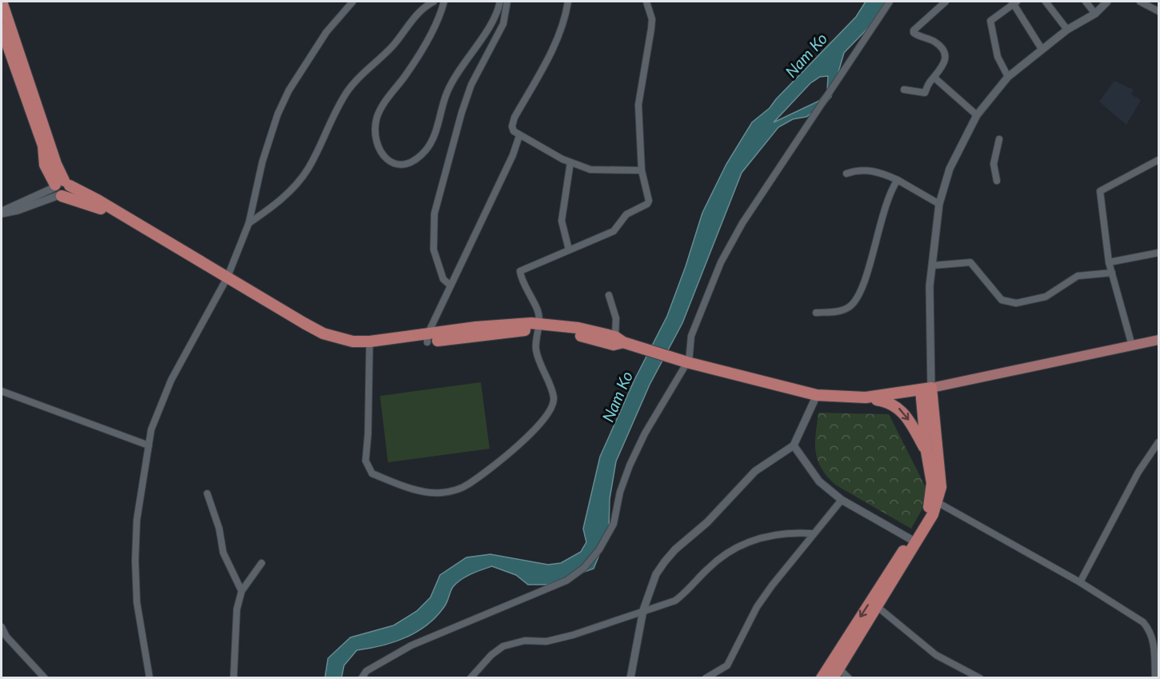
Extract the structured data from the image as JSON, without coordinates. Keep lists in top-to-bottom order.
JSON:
{
  "water": ["Nam Ko"]
}
